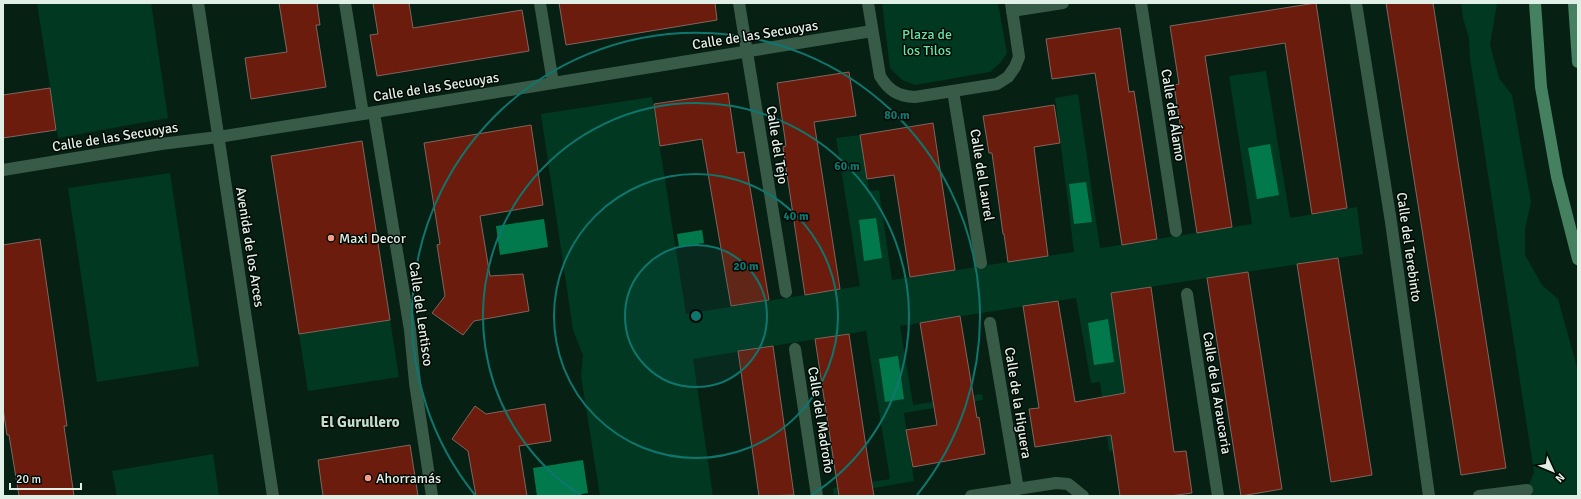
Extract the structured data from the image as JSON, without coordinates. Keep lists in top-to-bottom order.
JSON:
{
  "streets": {
    "street": [
      "Calle de las Secuoyas",
      "Calle del Álamo",
      "Calle del Tejo",
      "Calle del Laurel",
      "Avenida de los Arces",
      "Calle del Terebinto",
      "Calle del Lentisco",
      "Calle de la Araucaria",
      "Calle de la Higuera",
      "Calle del Madroño"
    ]
  },
  "crossings": [
    ["Calle de las Secuoyas", "Calle del Tejo"],
    ["Calle de las Secuoyas", "Avenida de los Arces"],
    ["Calle de las Secuoyas", "Calle del Lentisco"]
  ],
  "districts": ["El Gurullero"],
  "parks": ["Plaza de los Tilos"],
  "places": ["Maxi Decor", "Ahorramás"],
  "scale_bar": "20 m",
  "north": "bottom right",
  "rings": [
    "80 m",
    "60 m",
    "40 m",
    "20 m"
  ]
}
